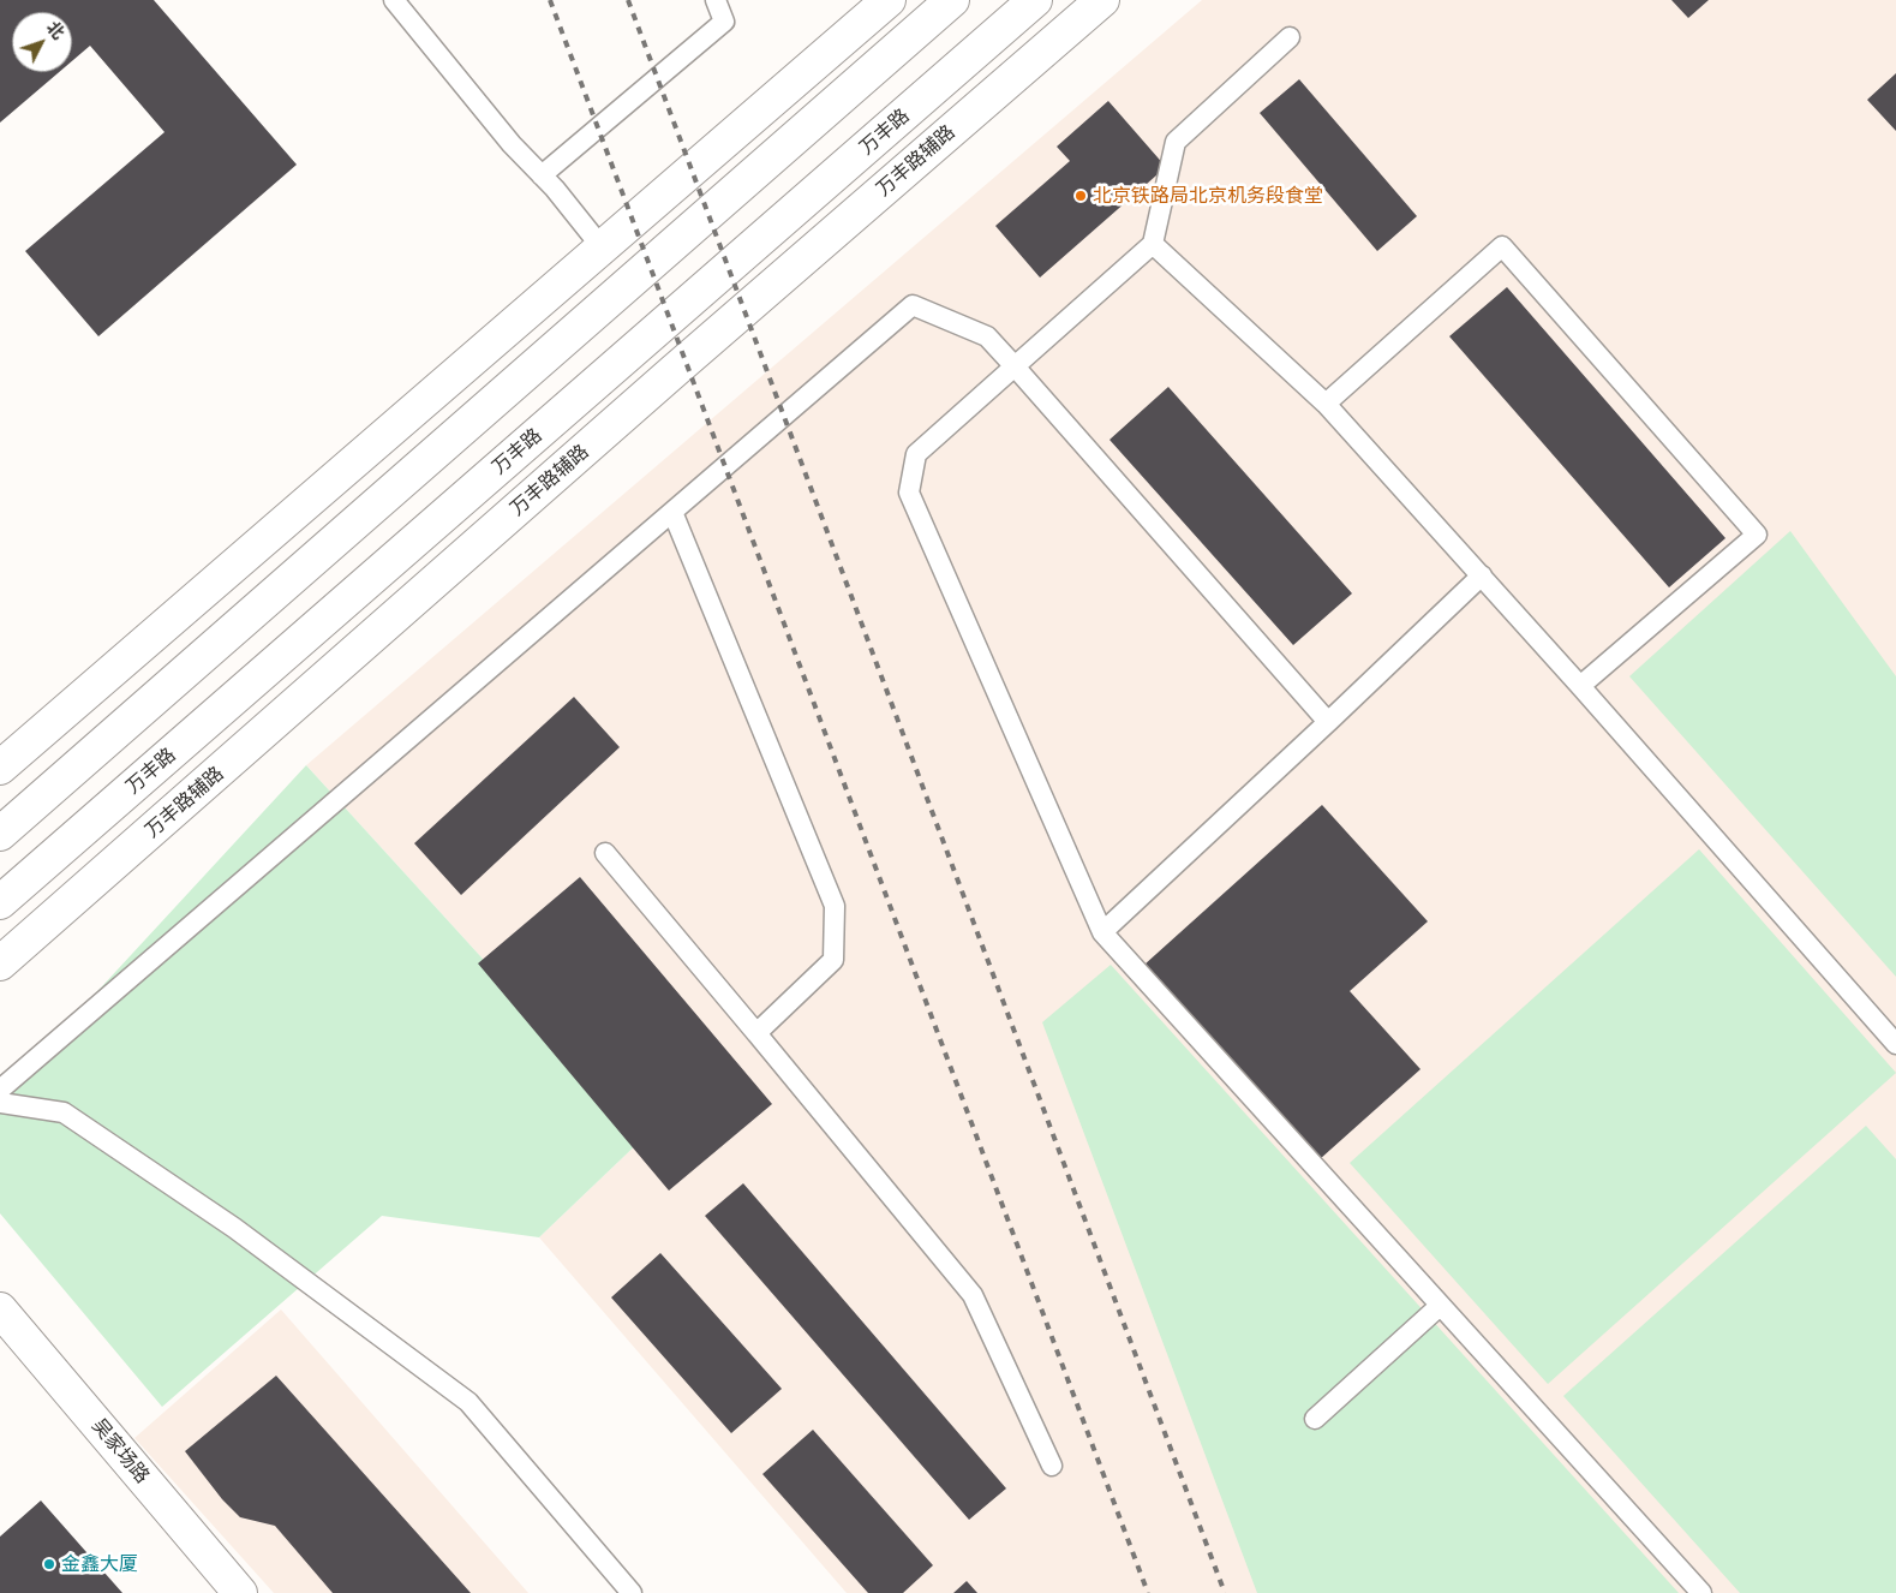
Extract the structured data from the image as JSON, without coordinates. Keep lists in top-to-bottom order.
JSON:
{
  "streets": {
    "street": ["万丰路", "万丰路辅路", "吴家场路"]
  },
  "places": ["北京铁路局北京机务段食堂", "金鑫大厦"],
  "north": "top right"
}
